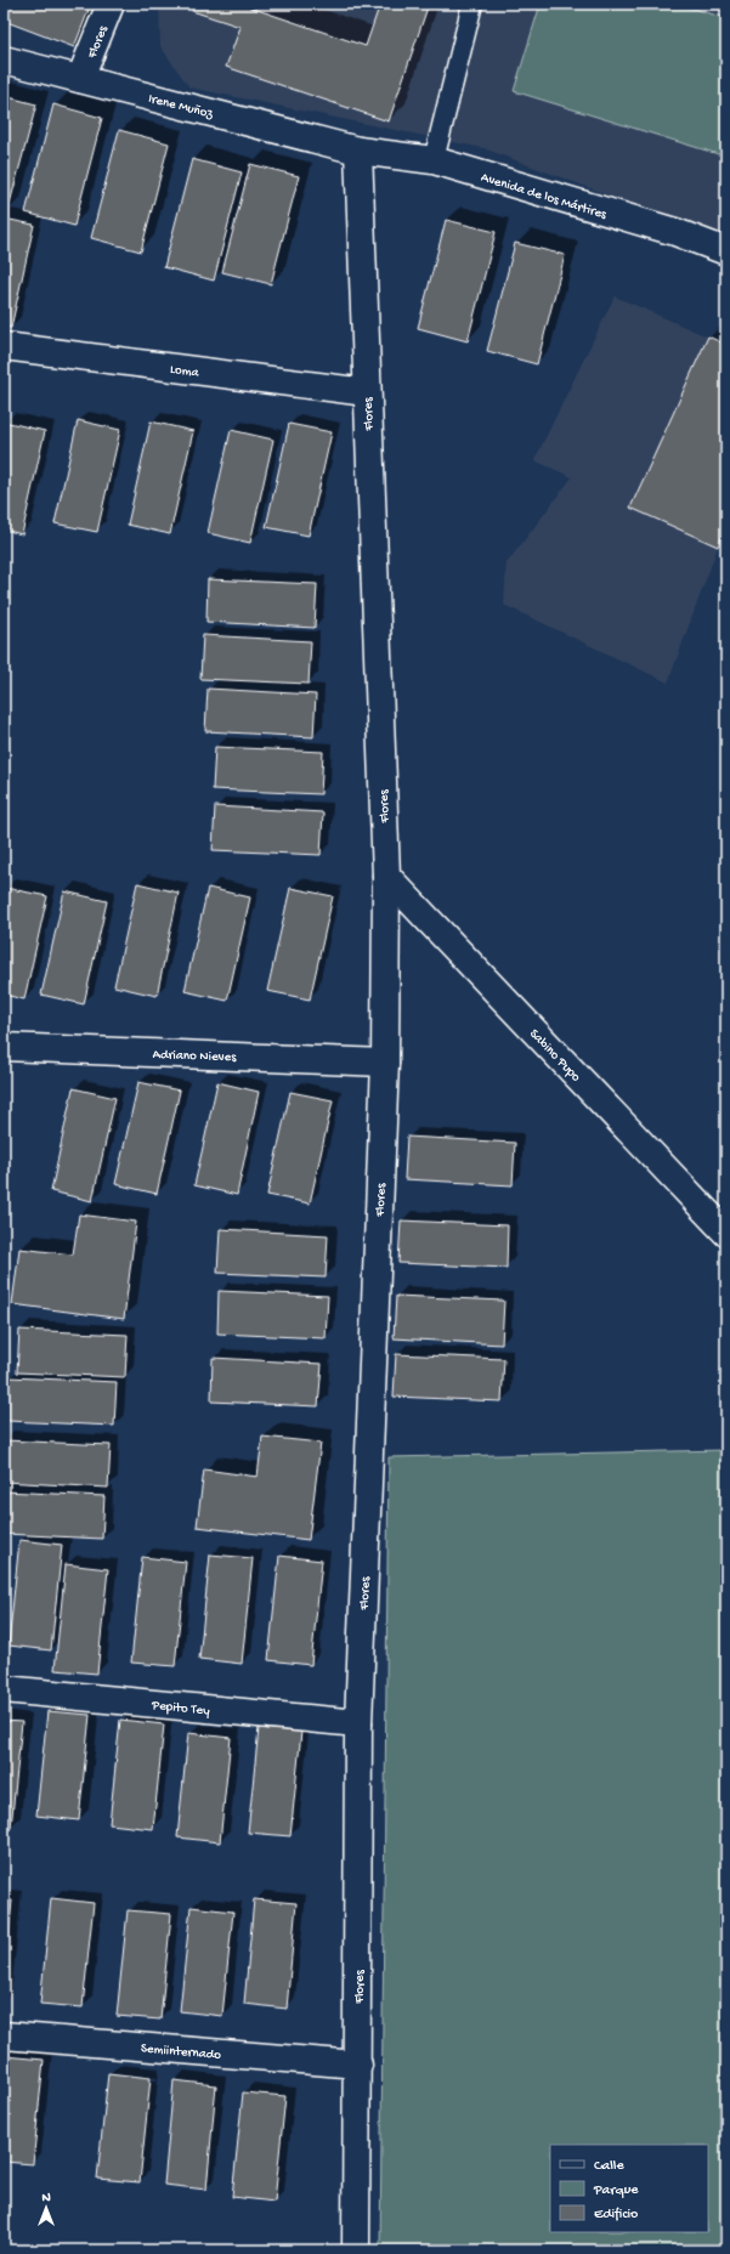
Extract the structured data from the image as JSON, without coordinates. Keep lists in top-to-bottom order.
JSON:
{
  "streets": {
    "street": [
      "Flores",
      "Irene Muñoz",
      "Avenida de los Mártires",
      "Loma",
      "Adriano Nieves",
      "Sabino Pupo",
      "Pepito Tey",
      "Semiinternado"
    ]
  },
  "crossings": [
    ["Flores", "Irene Muñoz"],
    ["Flores", "Avenida de los Mártires"],
    ["Flores", "Loma"],
    ["Flores", "Adriano Nieves"],
    ["Flores", "Sabino Pupo"],
    ["Flores", "Pepito Tey"],
    ["Flores", "Semiinternado"],
    ["Irene Muñoz", "Avenida de los Mártires"]
  ],
  "legend": ["Calle", "Parque", "Edificio"],
  "north": "top"
}
